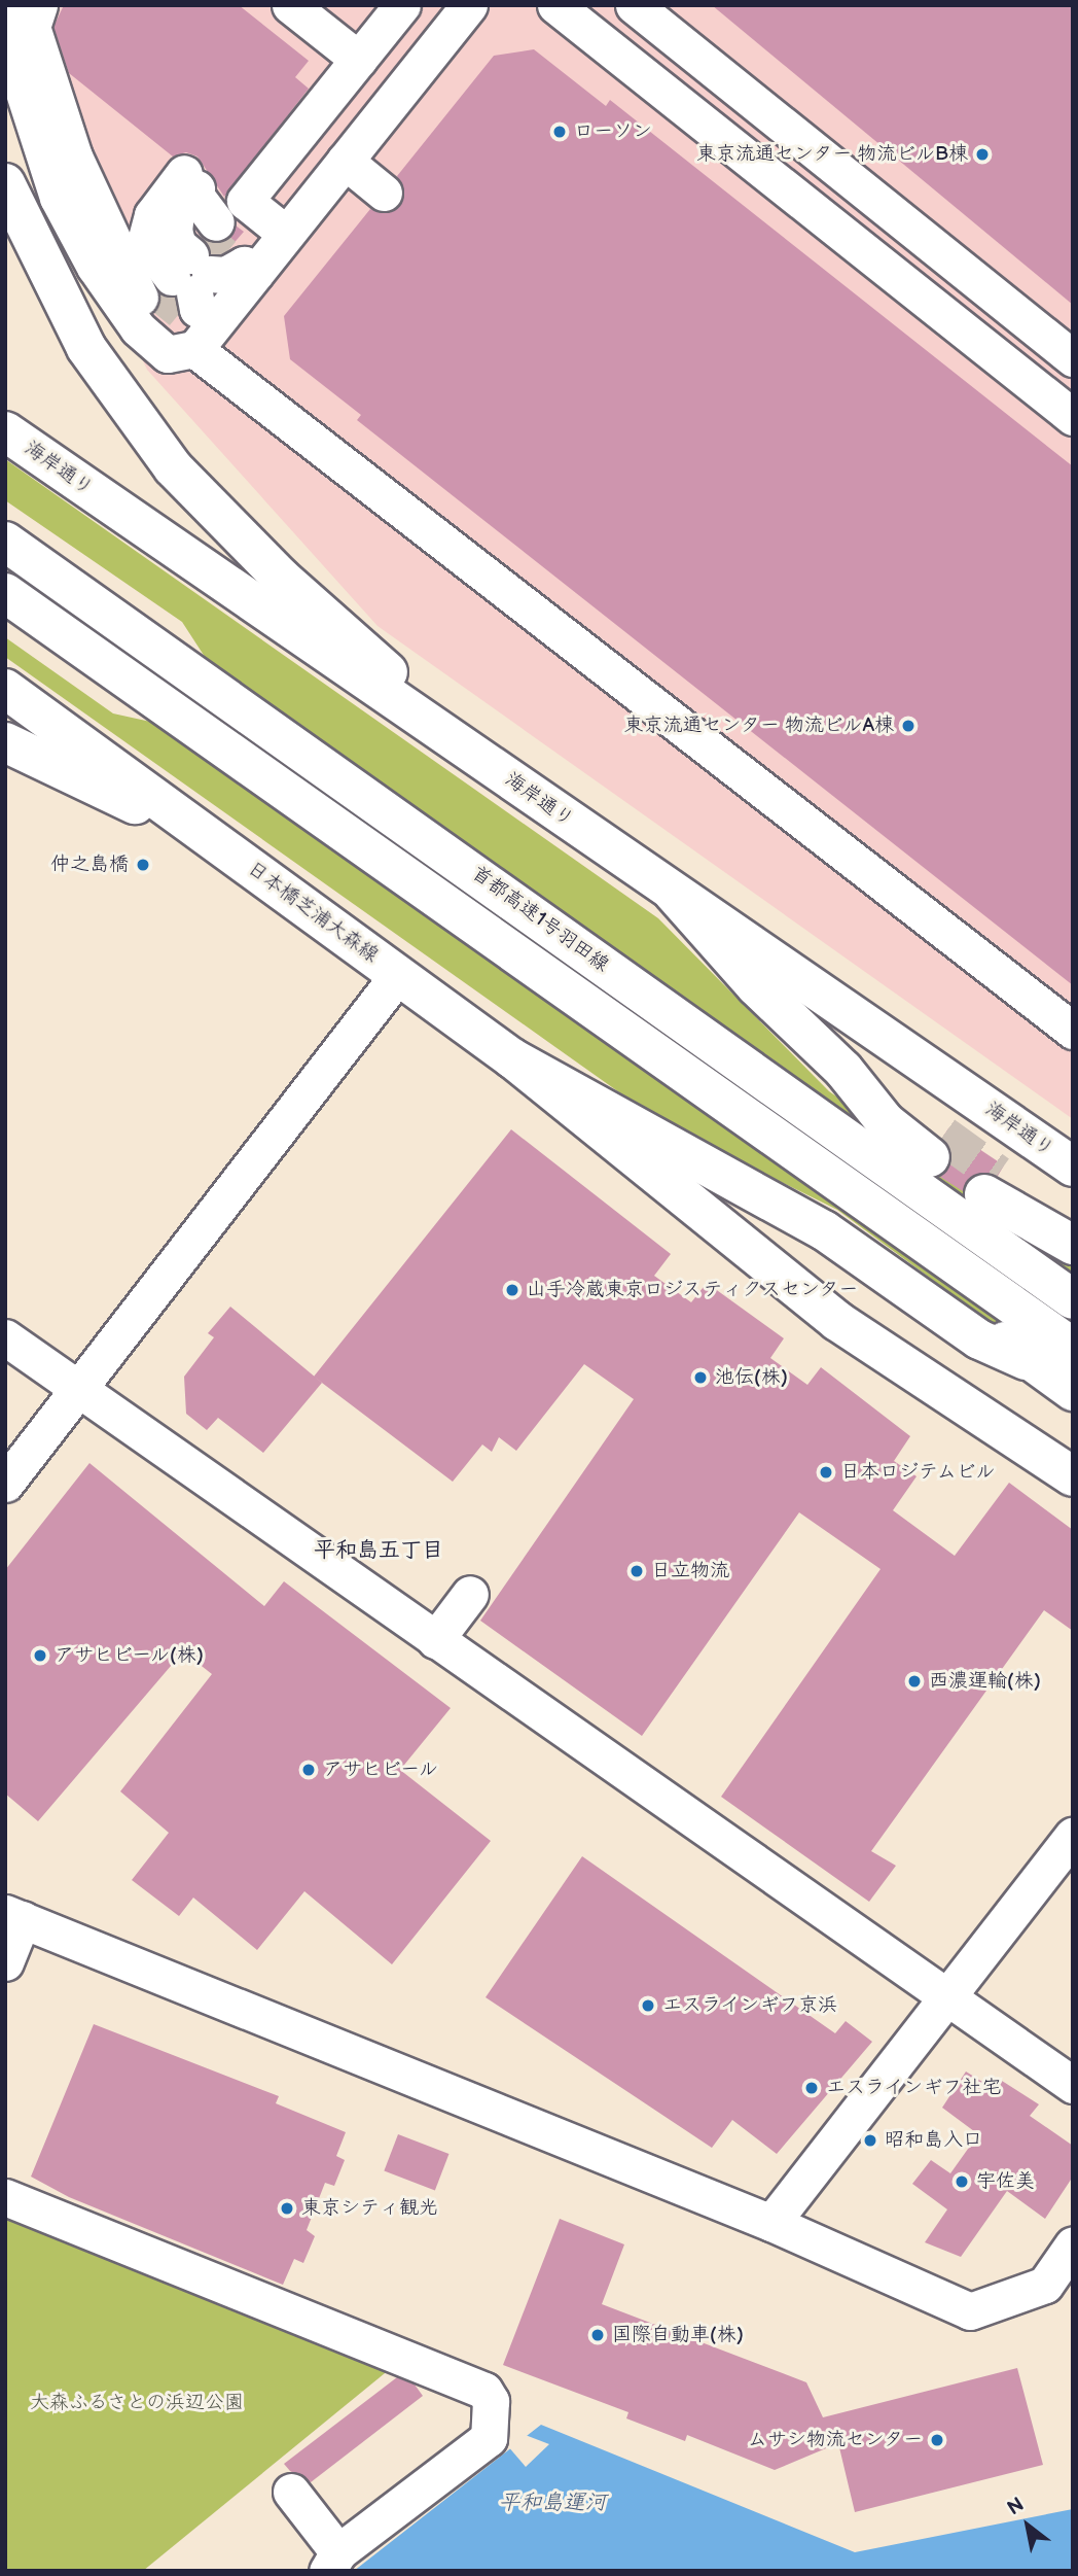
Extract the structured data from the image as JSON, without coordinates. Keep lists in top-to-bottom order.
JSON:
{
  "streets": {
    "main road": ["海岸通り", "日本橋芝浦大森線", "首都高速1号羽田線"]
  },
  "districts": ["平和島五丁目"],
  "water": ["平和島運河"],
  "parks": ["大森ふるさとの浜辺公園"],
  "places": [
    "ローソン",
    "東京流通センター 物流ビルB棟",
    "東京流通センター 物流ビルA棟",
    "仲之島橋",
    "山手冷蔵東京ロジスティクスセンター",
    "池伝(株)",
    "日本ロジテムビル",
    "日立物流",
    "アサヒビール(株)",
    "西濃運輸(株)",
    "アサヒビール",
    "エスラインギフ京浜",
    "エスラインギフ社宅",
    "昭和島入口",
    "宇佐美",
    "東京シティ観光",
    "国際自動車(株)",
    "ムサシ物流センター"
  ],
  "north": "top left"
}
